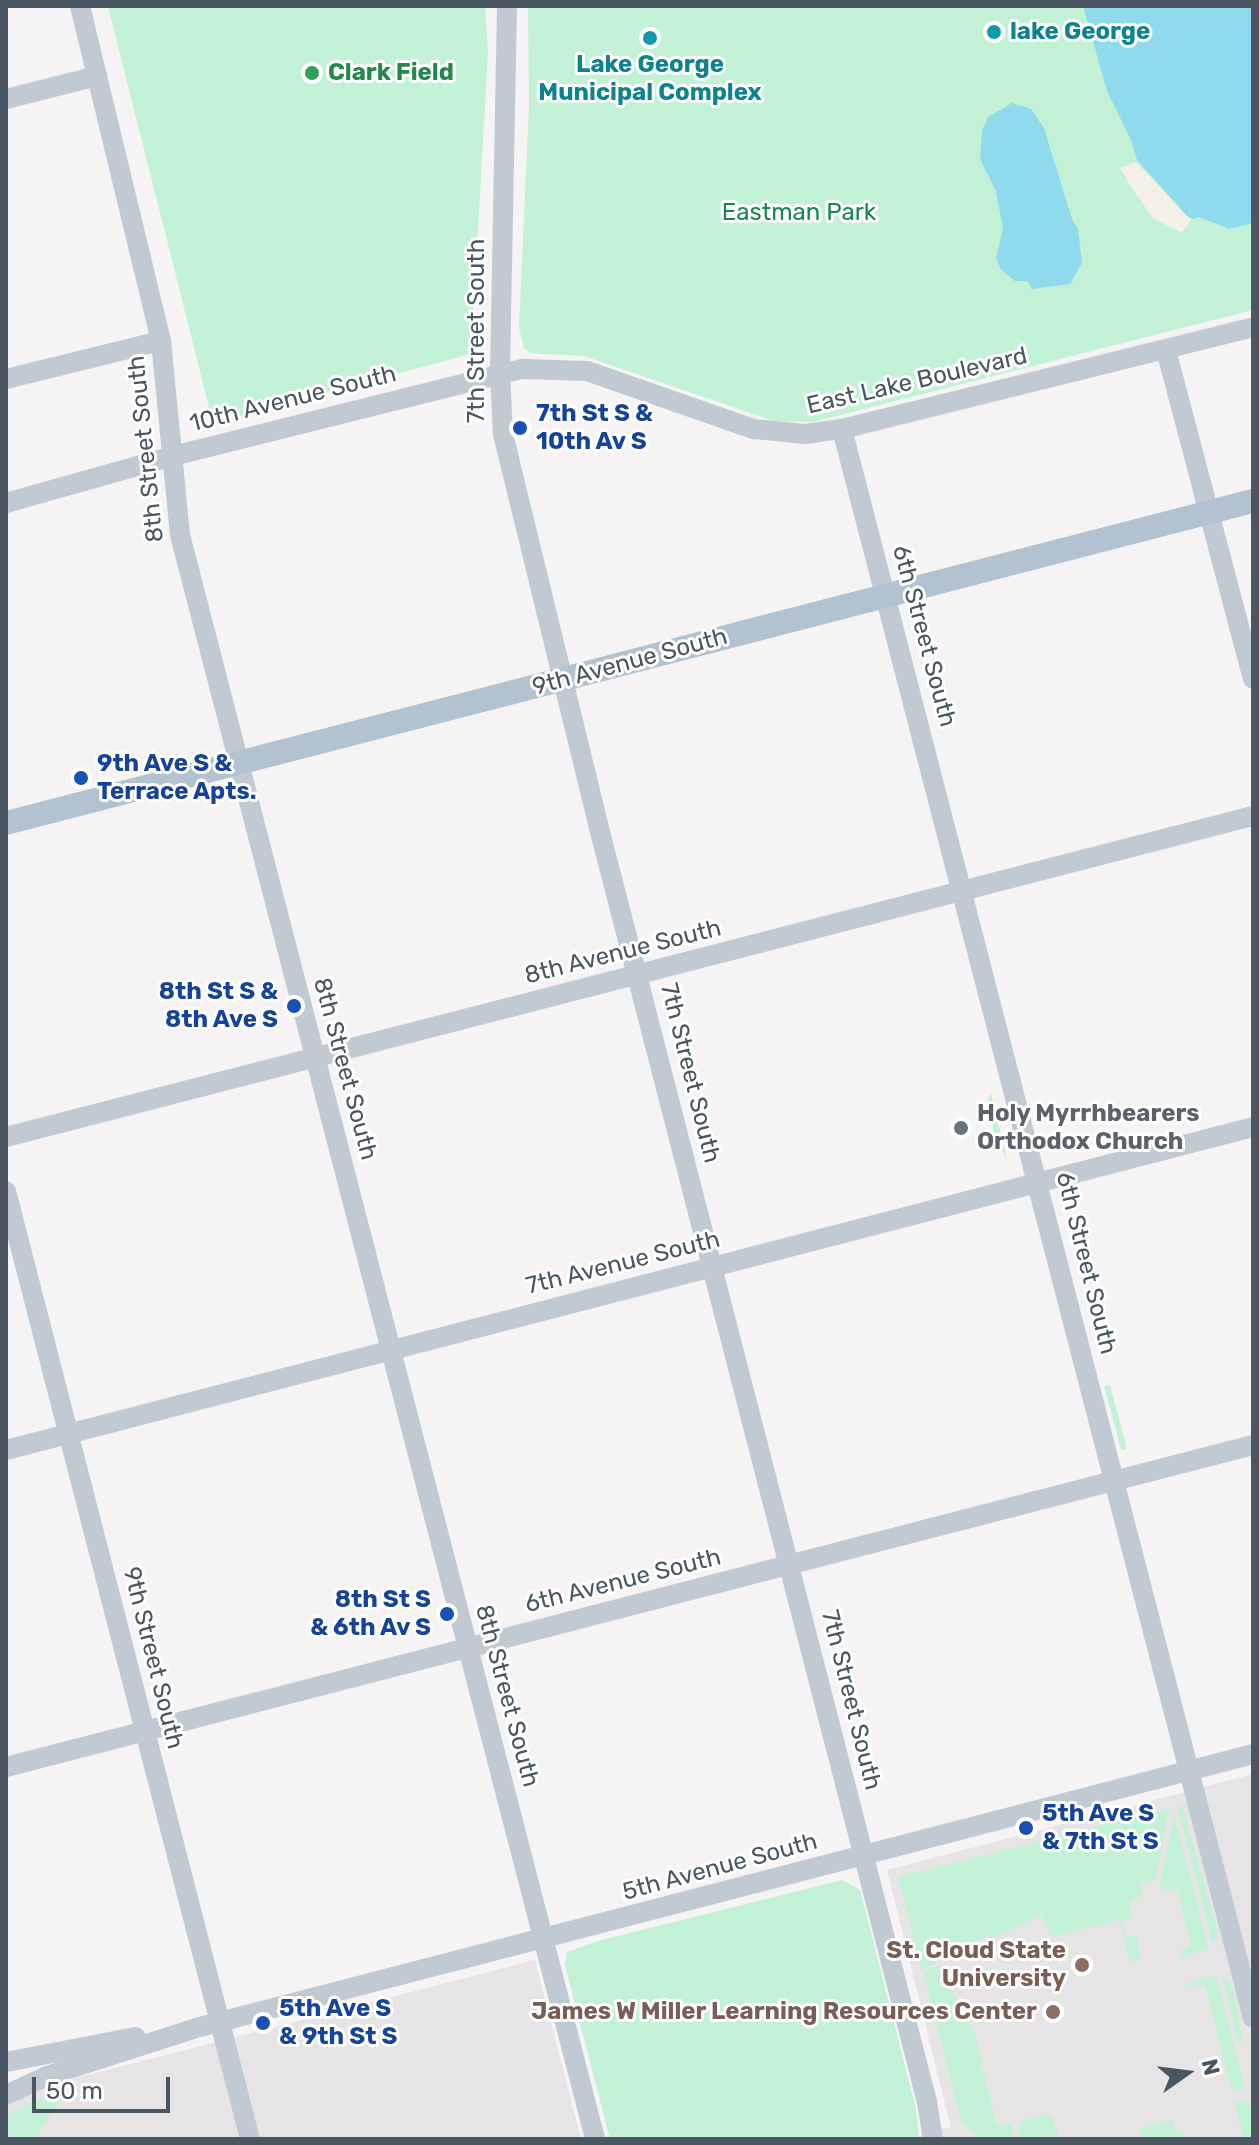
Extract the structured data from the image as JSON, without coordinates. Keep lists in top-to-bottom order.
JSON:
{
  "streets": {
    "main road": ["9th Avenue South"],
    "street": [
      "7th Street South",
      "East Lake Boulevard",
      "10th Avenue South",
      "8th Street South",
      "6th Street South",
      "8th Avenue South",
      "7th Avenue South",
      "6th Avenue South",
      "9th Street South",
      "5th Avenue South"
    ]
  },
  "crossings": [
    ["7th Street South", "East Lake Boulevard"],
    ["7th Street South", "10th Avenue South"],
    ["7th Street South", "9th Avenue South"],
    ["7th Street South", "8th Avenue South"],
    ["7th Street South", "7th Avenue South"],
    ["7th Street South", "6th Avenue South"],
    ["7th Street South", "5th Avenue South"],
    ["East Lake Boulevard", "10th Avenue South"],
    ["East Lake Boulevard", "6th Street South"],
    ["10th Avenue South", "8th Street South"],
    ["8th Street South", "9th Avenue South"],
    ["8th Street South", "8th Avenue South"],
    ["8th Street South", "7th Avenue South"],
    ["8th Street South", "6th Avenue South"],
    ["8th Street South", "5th Avenue South"],
    ["6th Street South", "9th Avenue South"],
    ["6th Street South", "8th Avenue South"],
    ["6th Street South", "7th Avenue South"],
    ["6th Street South", "6th Avenue South"],
    ["6th Street South", "5th Avenue South"],
    ["7th Avenue South", "9th Street South"],
    ["6th Avenue South", "9th Street South"],
    ["9th Street South", "5th Avenue South"]
  ],
  "parks": ["Eastman Park"],
  "places": [
    "lake George",
    "Lake George Municipal Complex",
    "Clark Field",
    "7th St S & 10th Av S",
    "9th Ave S & Terrace Apts.",
    "8th St S & 8th Ave S",
    "Holy Myrrhbearers Orthodox Church",
    "8th St S & 6th Av S",
    "5th Ave S & 7th St S",
    "St. Cloud State University",
    "James W Miller Learning Resources Center",
    "5th Ave S & 9th St S"
  ],
  "scale_bar": "50 m",
  "north": "right"
}
